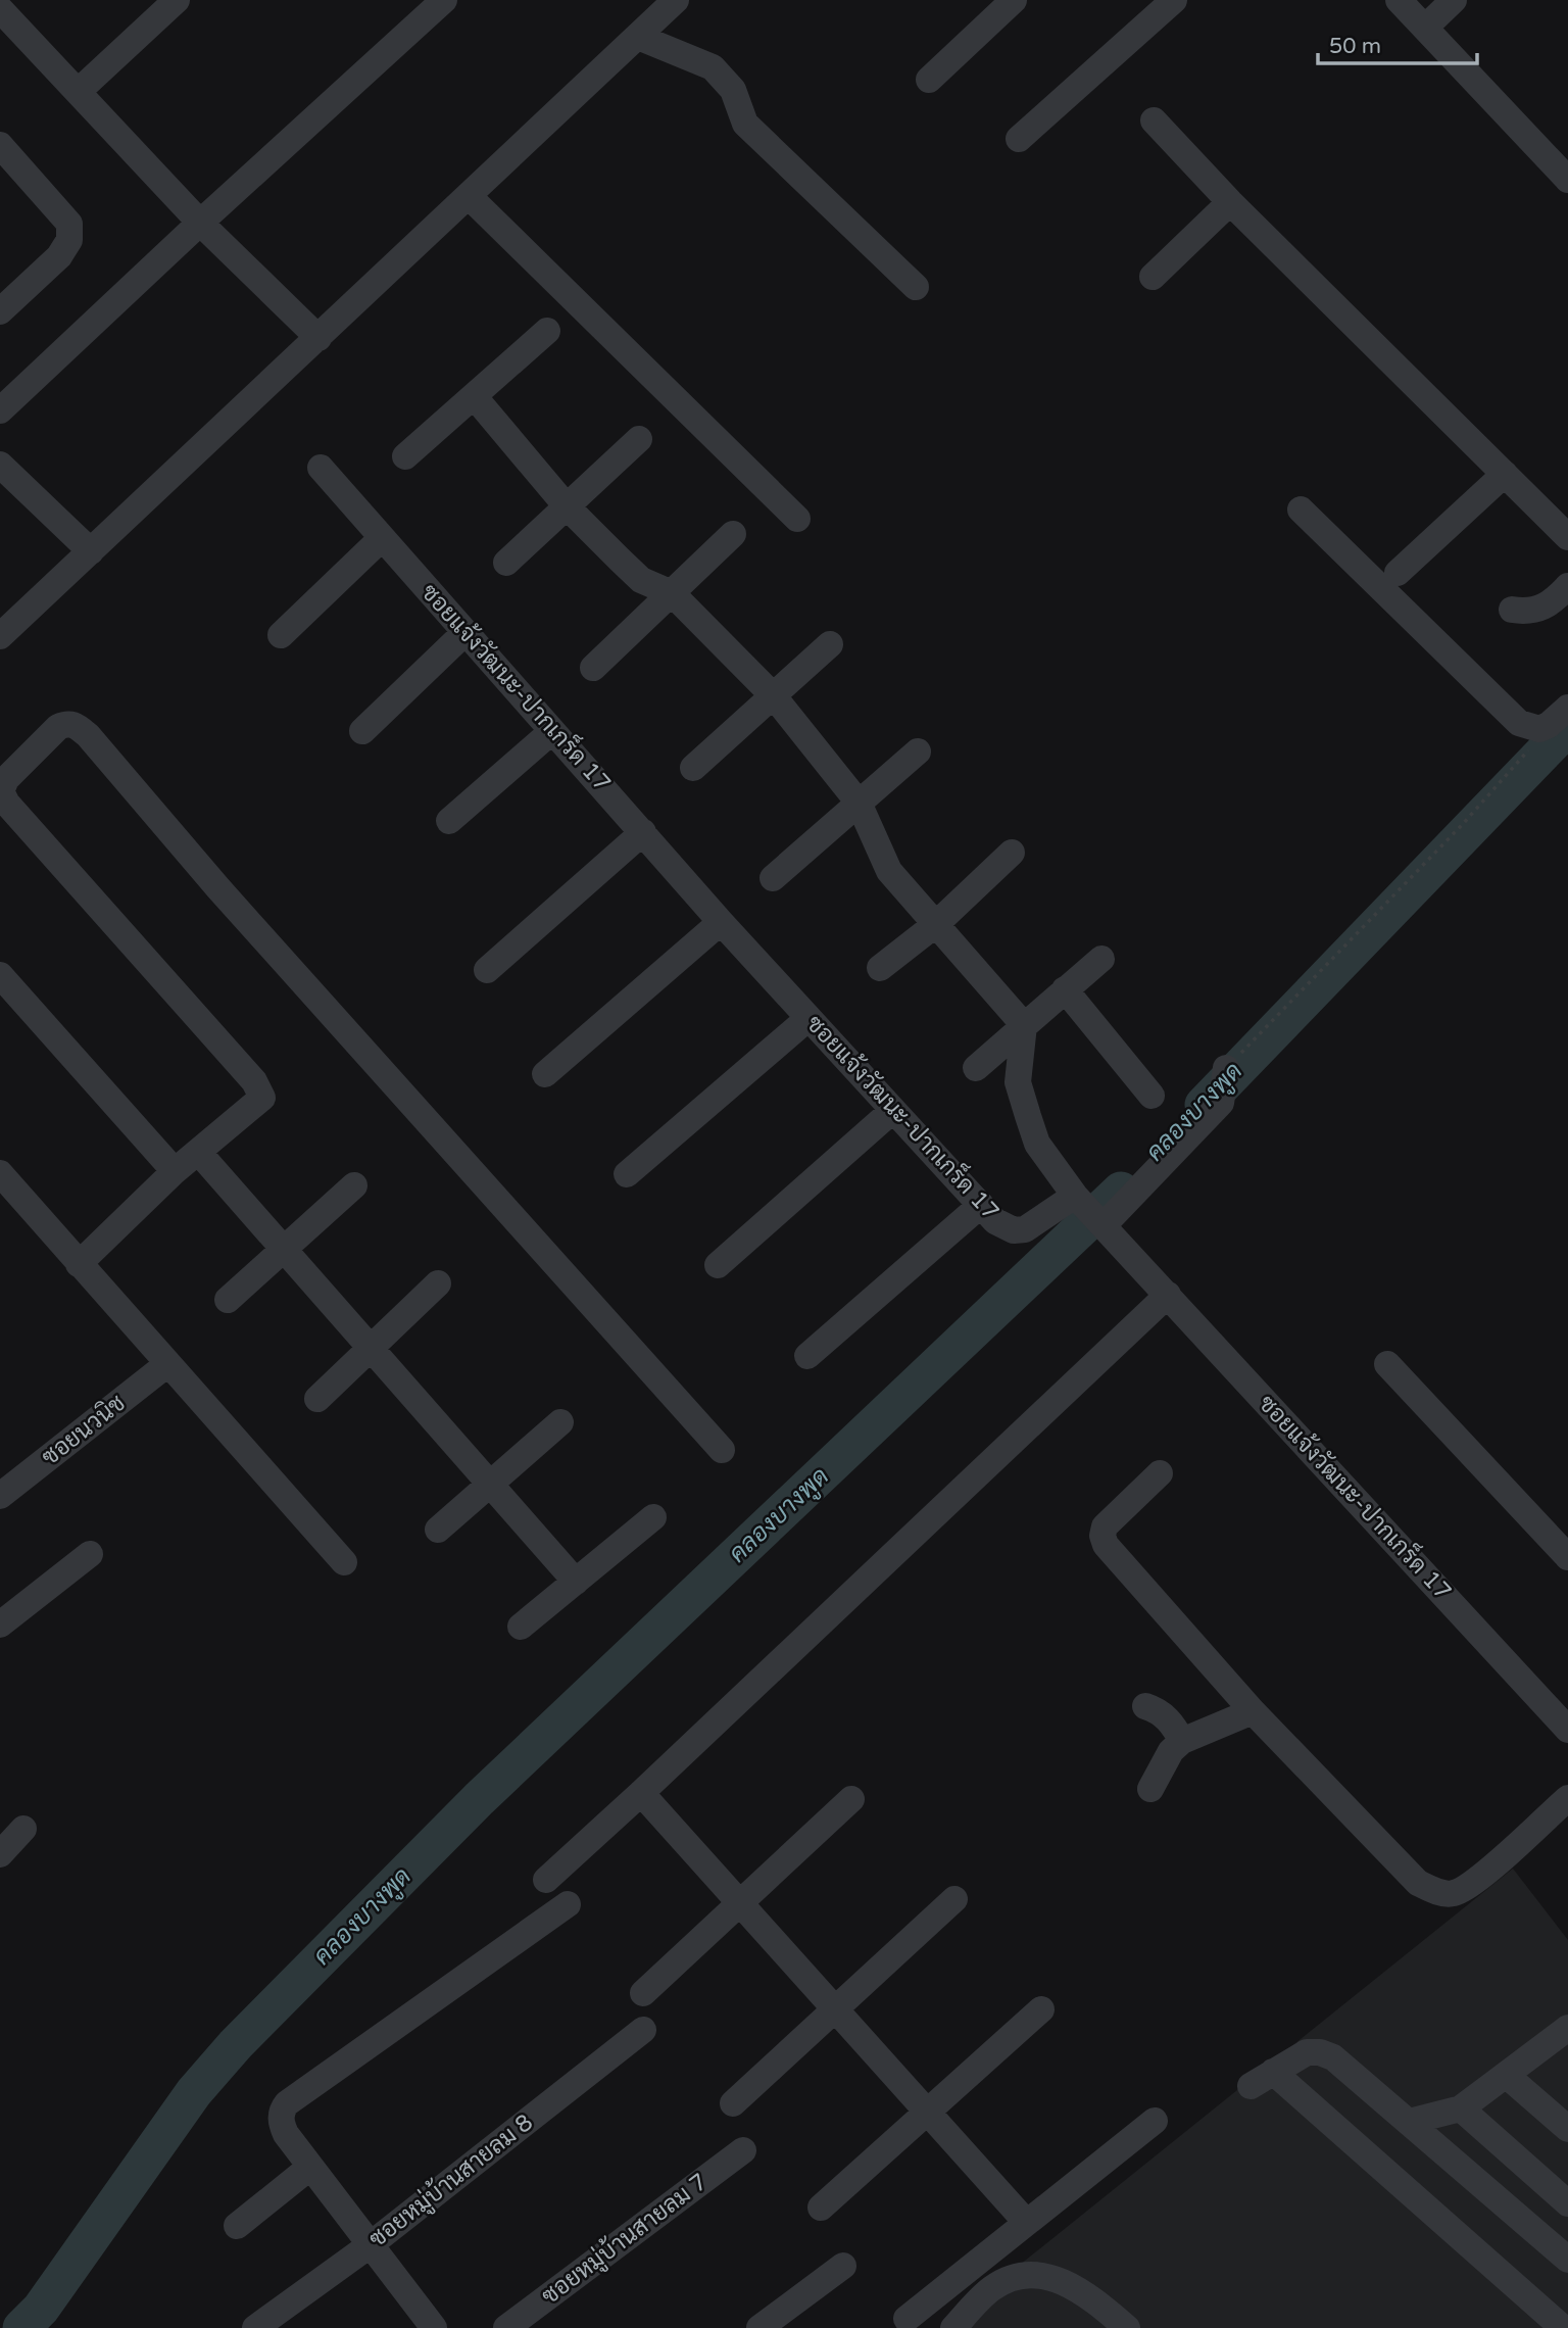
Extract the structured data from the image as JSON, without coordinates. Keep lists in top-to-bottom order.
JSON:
{
  "streets": {
    "street": [
      "ซอยแจ้งวัฒนะ-ปากเกร็ด 17",
      "ซอยนวนิช",
      "ซอยหมู่บ้านสายลม 8",
      "ซอยหมู่บ้านสายลม 7"
    ]
  },
  "water": ["คลองบางพูด"],
  "scale_bar": "50 m"
}
